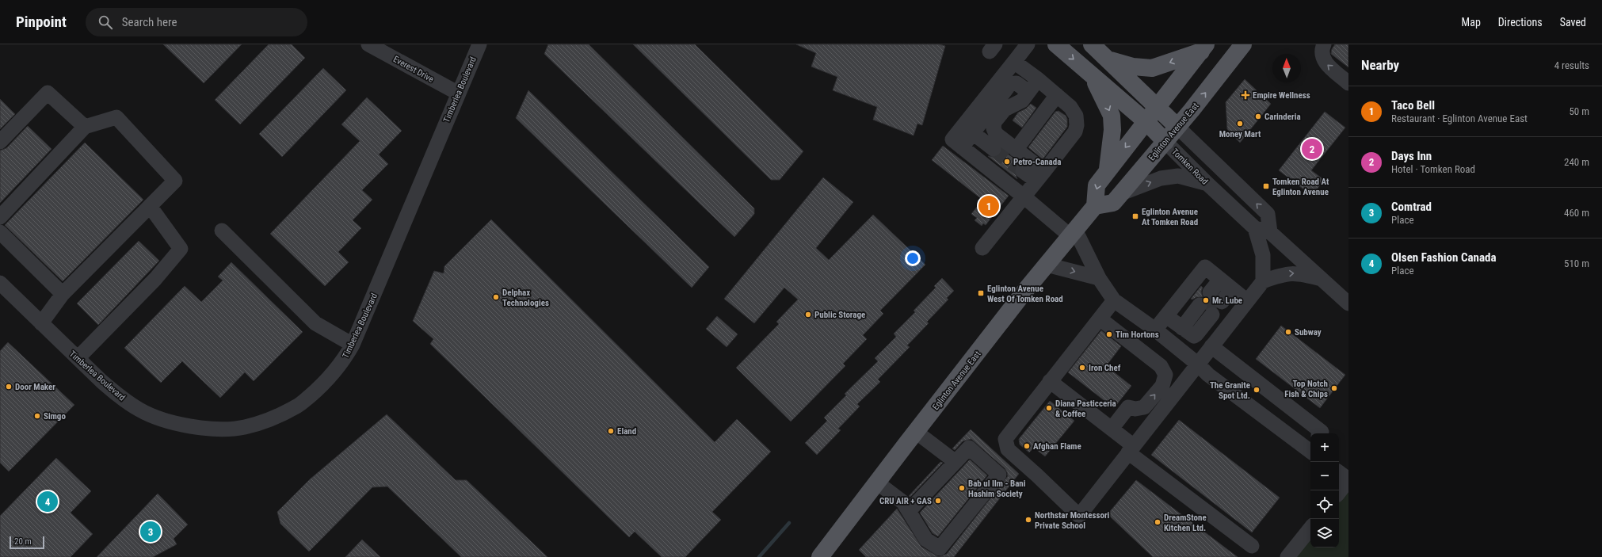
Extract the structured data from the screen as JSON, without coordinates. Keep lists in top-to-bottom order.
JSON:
{
  "streets": {
    "main road": ["Eglinton Avenue East", "Tomken Road"],
    "street": ["Everest Drive", "Timberlea Boulevard"]
  },
  "crossings": [
    ["Everest Drive", "Timberlea Boulevard"],
    ["Eglinton Avenue East", "Tomken Road"]
  ],
  "places": {
    "health": ["Empire Wellness"],
    "other": [
      "Carinderia",
      "Money Mart",
      "Petro-Canada",
      "Delphax Technologies",
      "Mr. Lube",
      "Public Storage",
      "Subway",
      "Tim Hortons",
      "Iron Chef",
      "Door Maker",
      "Top Notch Fish & Chips",
      "The Granite Spot Ltd.",
      "Diana Pasticceria & Coffee",
      "Simgo",
      "Eland",
      "Afghan Flame",
      "Bab ul Ilm - Bani Hashim Society",
      "CRU AIR + GAS",
      "Northstar Montessori Private School",
      "DreamStone Kitchen Ltd."
    ],
    "transit": ["Tomken Road At Eglinton Avenue", "Eglinton Avenue At Tomken Road", "Eglinton Avenue West Of Tomken Road"]
  },
  "scale_bar": "20 m",
  "north": "top",
  "page": {
    "header": "Pinpoint",
    "search": "Search here",
    "nav": ["Map", "Directions", "Saved"],
    "heading": ["Nearby", "4 results"],
    "list": [
      {
        "mark": "1",
        "name": "Taco Bell",
        "note": "Restaurant · Eglinton Avenue East",
        "value": "50 m"
      },
      {
        "mark": "2",
        "name": "Days Inn",
        "note": "Hotel · Tomken Road",
        "value": "240 m"
      },
      {
        "mark": "3",
        "name": "Comtrad",
        "note": "Place",
        "value": "460 m"
      },
      {
        "mark": "4",
        "name": "Olsen Fashion Canada",
        "note": "Place",
        "value": "510 m"
      }
    ],
    "pins": [
      "2",
      "1",
      "4",
      "3"
    ],
    "map_buttons": ["+", "−"],
    "scale": "20 m"
  }
}
